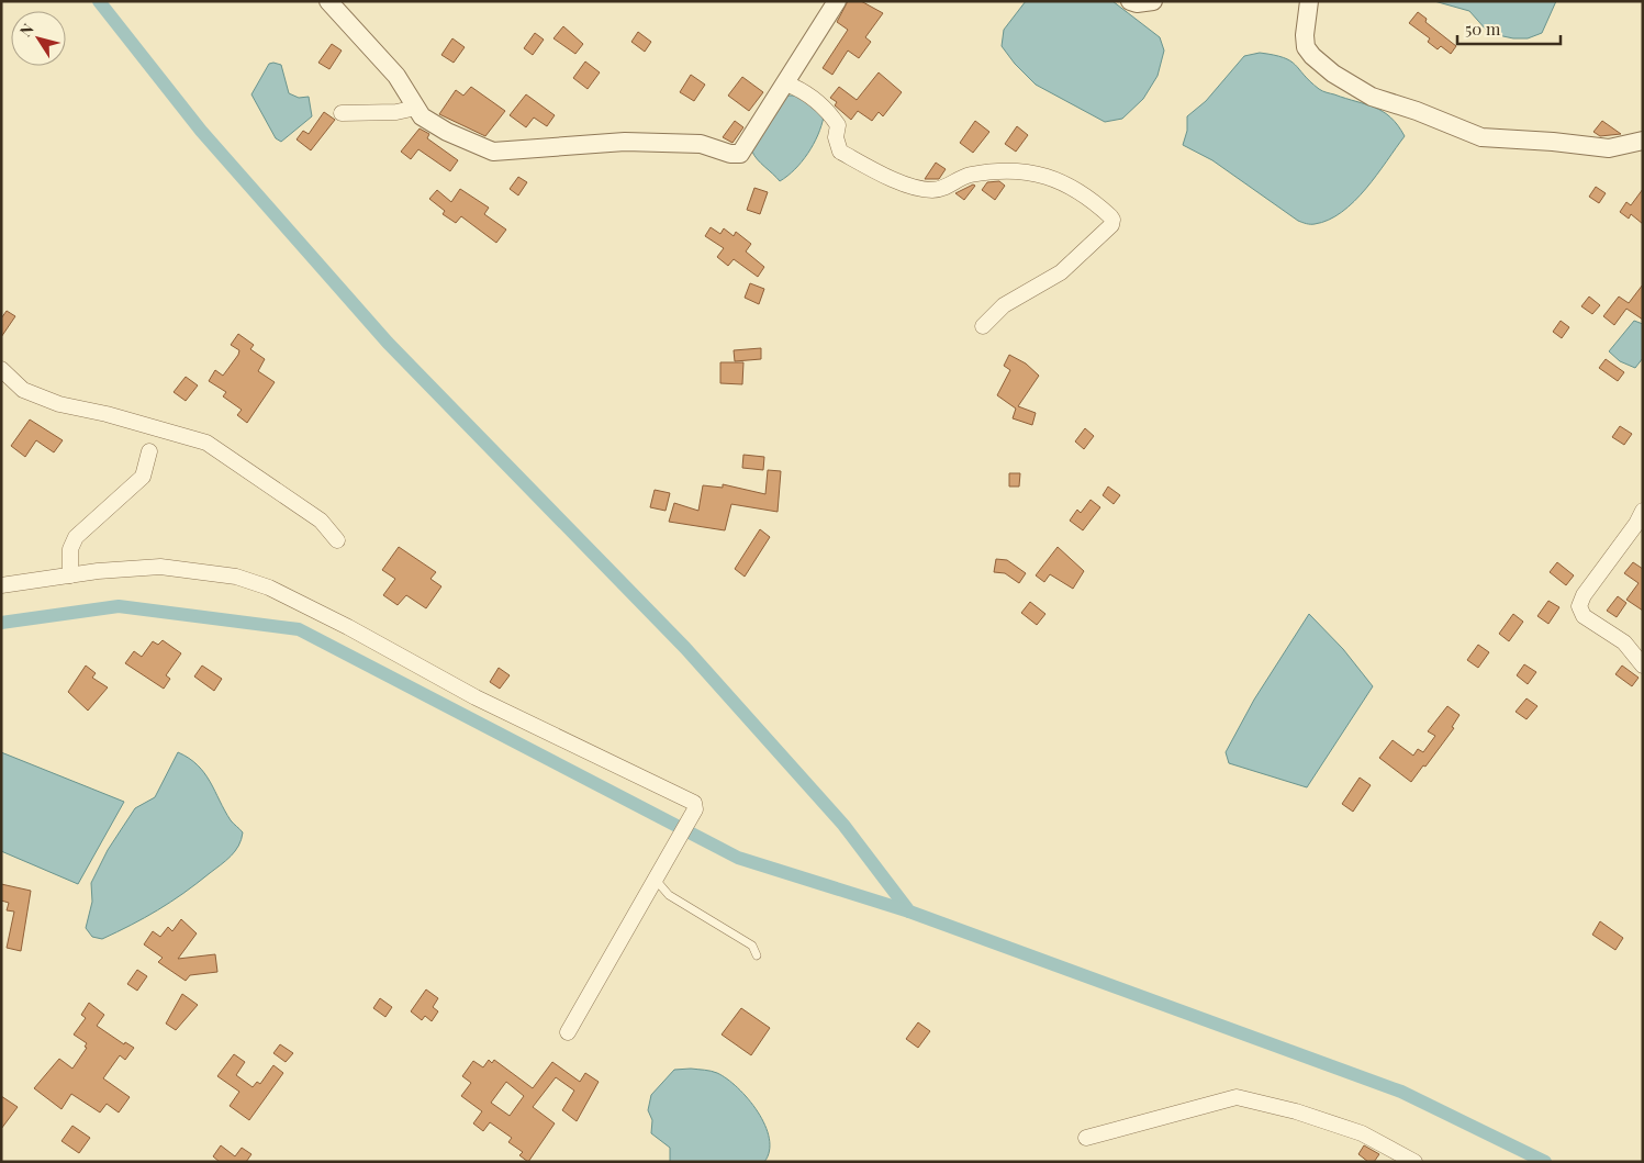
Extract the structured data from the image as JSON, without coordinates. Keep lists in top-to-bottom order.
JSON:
{
  "scale_bar": "50 m",
  "north": "top left"
}
